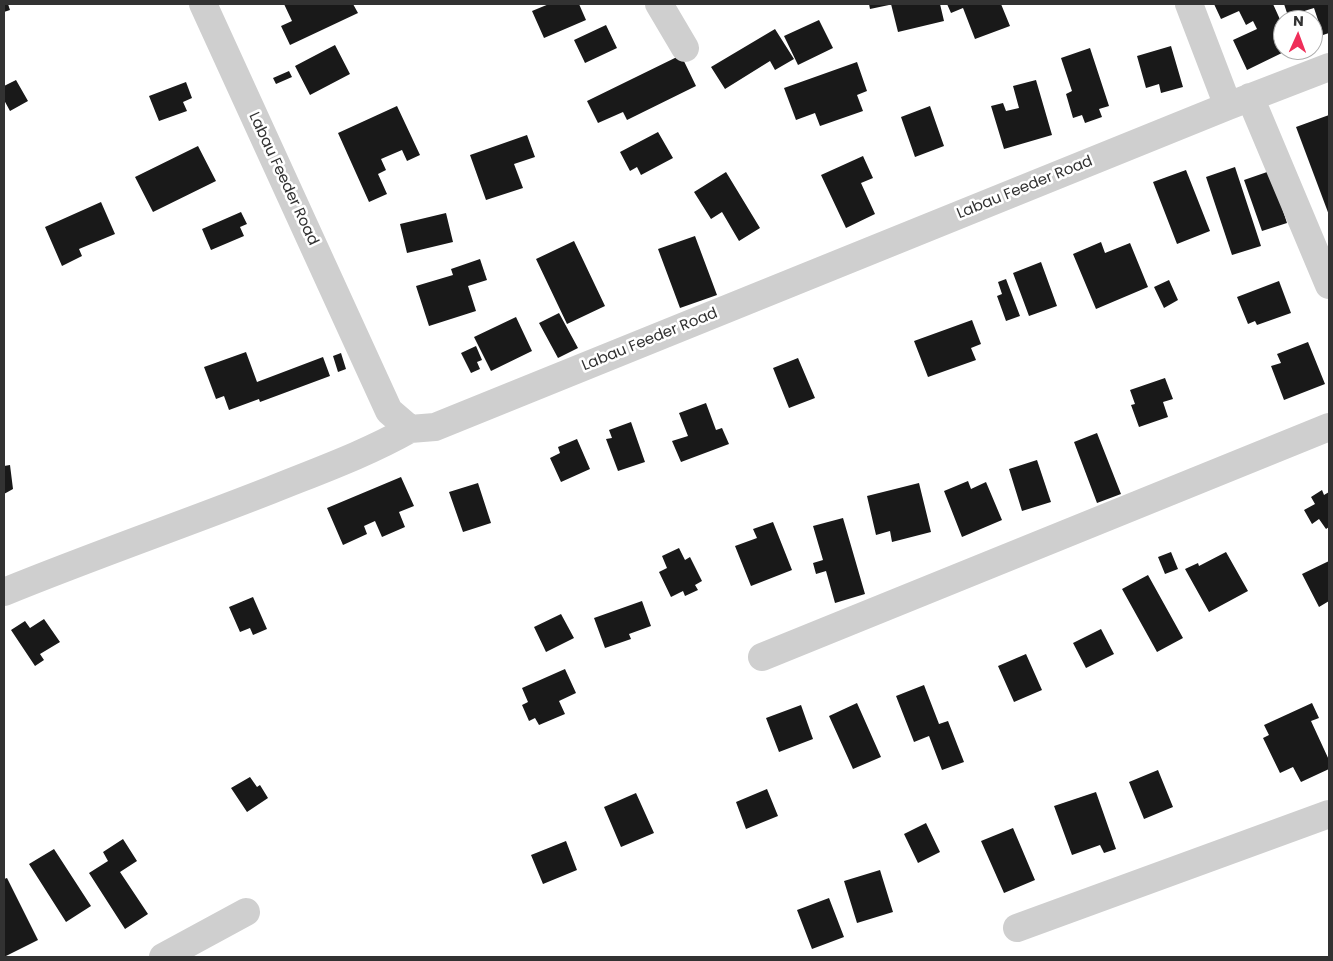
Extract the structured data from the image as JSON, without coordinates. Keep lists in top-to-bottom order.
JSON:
{
  "streets": {
    "street": ["Labau Feeder Road"]
  },
  "north": "top"
}
